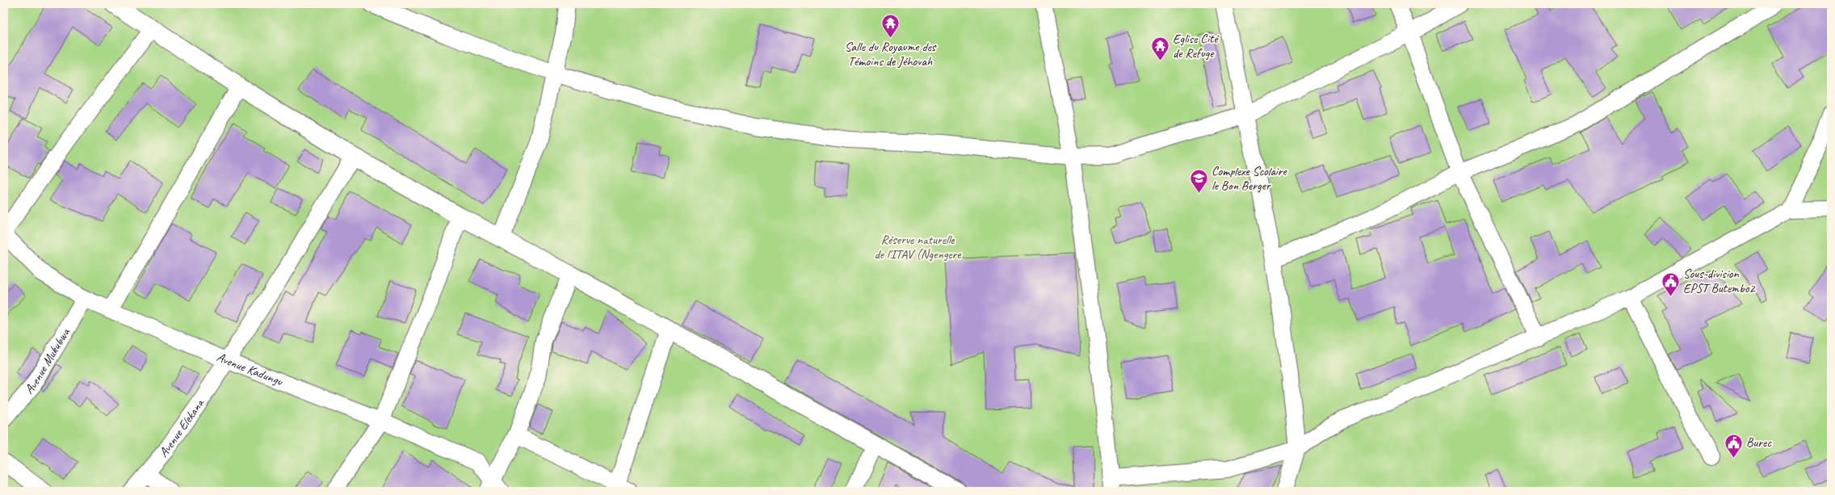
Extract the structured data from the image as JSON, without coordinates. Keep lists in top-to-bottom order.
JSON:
{
  "streets": {
    "street": ["Avenue Mukubwa", "Avenue Kadungu", "Avenue Elekana"]
  },
  "crossings": [
    ["Avenue Mukubwa", "Avenue Kadungu"],
    ["Avenue Kadungu", "Avenue Elekana"]
  ],
  "parks": ["Réserve naturelle de l'ITAV (Ngengere"],
  "places": {
    "temple": ["Salle du Royaume des Témoins de Jéhovah", "Eglise Cité de Refuge"],
    "school or university": ["Complexe Scolaire le Bon Berger"],
    "public building": ["Sous-division EPST Butembo2", "Burec"]
  }
}
